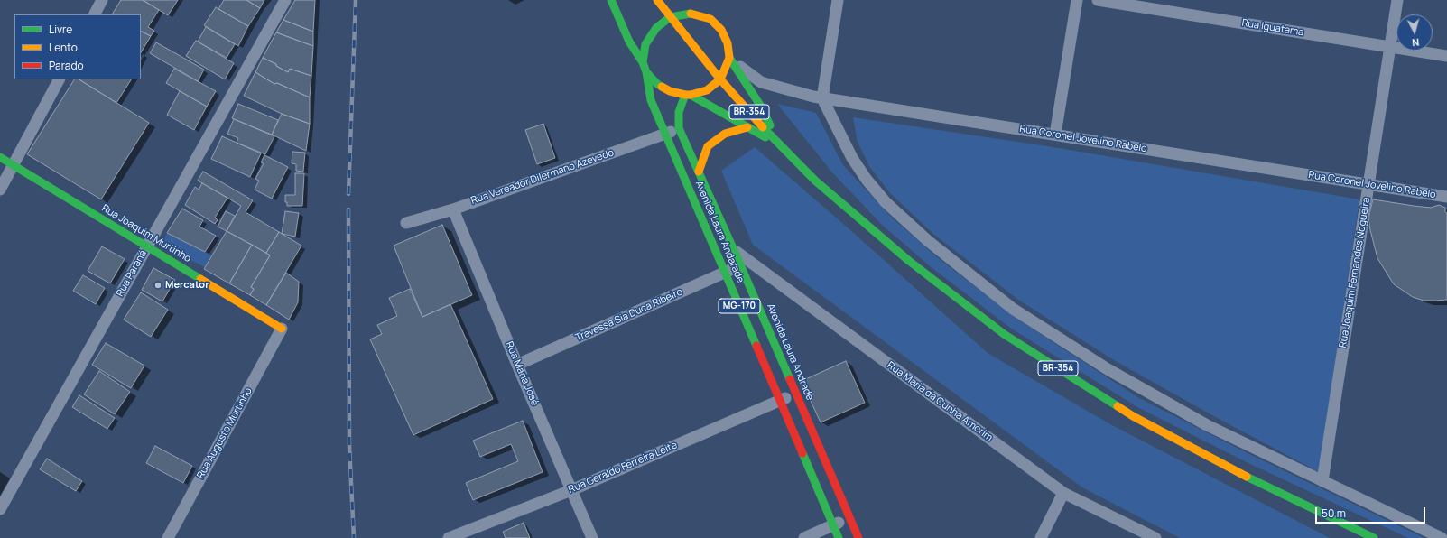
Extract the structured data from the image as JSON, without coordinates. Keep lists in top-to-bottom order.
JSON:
{
  "streets": {
    "main road": [
      "BR-354",
      "Avenida Laura Andarade",
      "Rua Joaquim Murtinho",
      "MG-170",
      "Avenida Laura Andrade"
    ],
    "street": [
      "Rua Iguatama",
      "Rua Coronel Jovelino Rabelo",
      "Rua Vereador Dilermano Azevedo",
      "Rua Joaquim Fernandes Nogueira",
      "Rua Paraná",
      "Travessa Sia Duca Ribeiro",
      "Rua Maria José",
      "Rua Maria da Cunha Amorim",
      "Rua Augusto Murtinho",
      "Rua Geraldo Ferreira Leite"
    ]
  },
  "crossings": [
    ["Rua Iguatama", "Rua Joaquim Fernandes Nogueira"],
    ["Rua Coronel Jovelino Rabelo", "Rua Joaquim Fernandes Nogueira"],
    ["Rua Vereador Dilermano Azevedo", "Avenida Laura Andarade"],
    ["Rua Vereador Dilermano Azevedo", "Avenida Laura Andrade"],
    ["Rua Vereador Dilermano Azevedo", "Rua Maria José"],
    ["Avenida Laura Andarade", "Travessa Sia Duca Ribeiro"],
    ["Avenida Laura Andarade", "Rua Geraldo Ferreira Leite"],
    ["Rua Joaquim Murtinho", "Rua Paraná"],
    ["Rua Joaquim Murtinho", "Rua Augusto Murtinho"],
    ["Travessa Sia Duca Ribeiro", "Avenida Laura Andrade"],
    ["Travessa Sia Duca Ribeiro", "Rua Maria José"],
    ["Avenida Laura Andrade", "Rua Maria da Cunha Amorim"],
    ["Avenida Laura Andrade", "Rua Geraldo Ferreira Leite"],
    ["Rua Maria José", "Rua Geraldo Ferreira Leite"]
  ],
  "places": ["Mercator"],
  "legend": ["Livre", "Lento", "Parado"],
  "scale_bar": "50 m",
  "north": "bottom"
}
